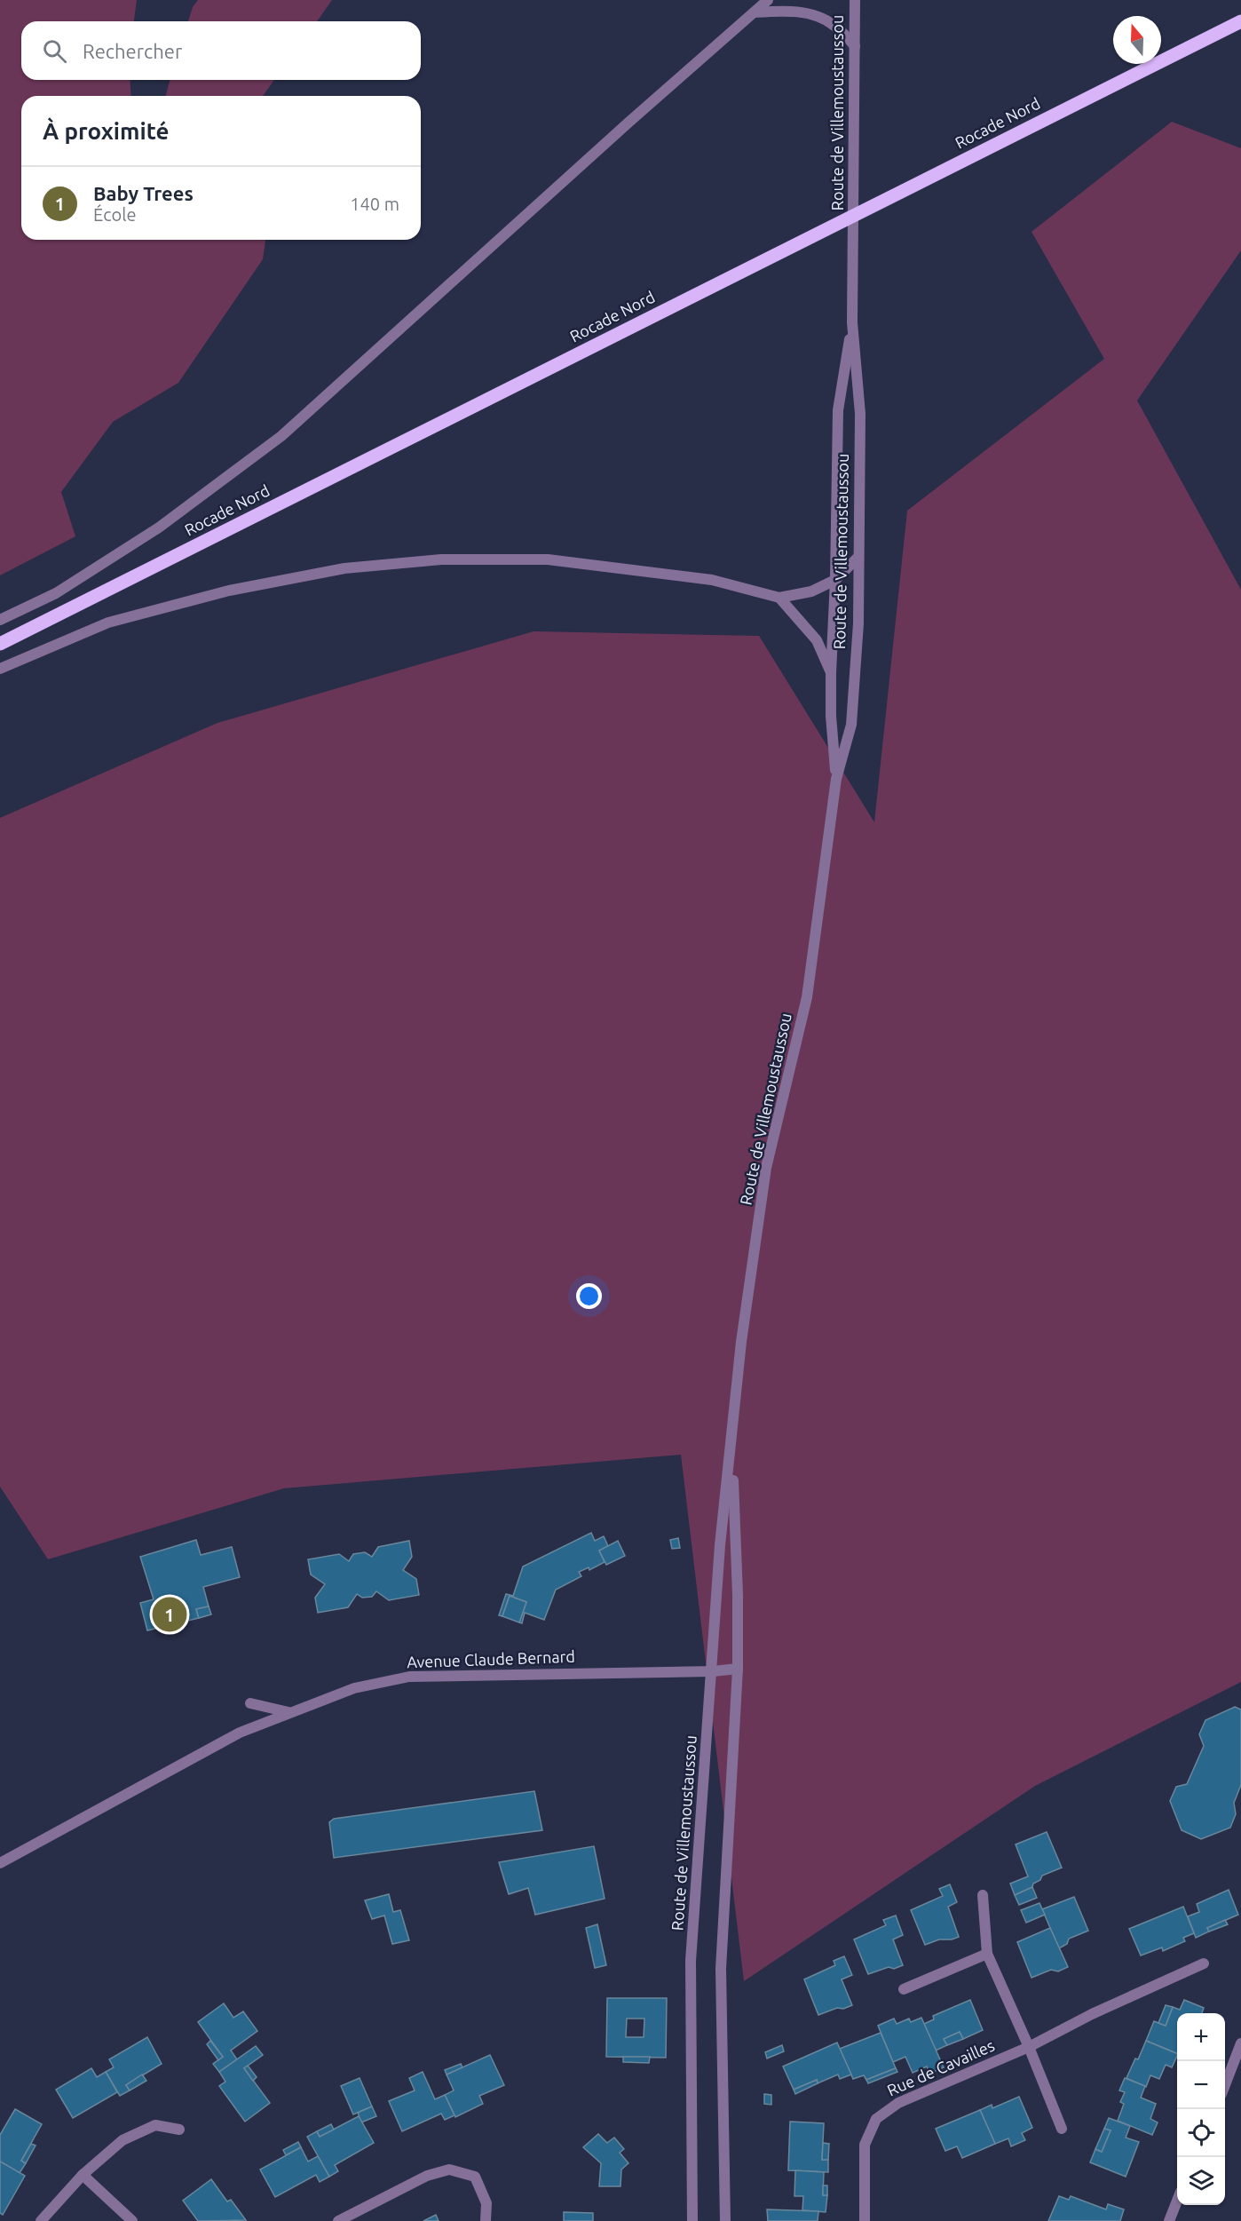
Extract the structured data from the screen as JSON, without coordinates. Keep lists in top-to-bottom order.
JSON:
{
  "streets": {
    "main road": ["Rocade Nord"],
    "street": ["Route de Villemoustaussou", "Avenue Claude Bernard", "Rue de Cavailles"]
  },
  "crossings": [
    ["Route de Villemoustaussou", "Avenue Claude Bernard"]
  ],
  "north": "top",
  "page": {
    "search": "Rechercher",
    "heading": "À proximité",
    "list": [
      {
        "mark": "1",
        "name": "Baby Trees",
        "note": "École",
        "value": "140 m"
      }
    ],
    "pins": "1",
    "map_buttons": ["+", "−"]
  }
}
